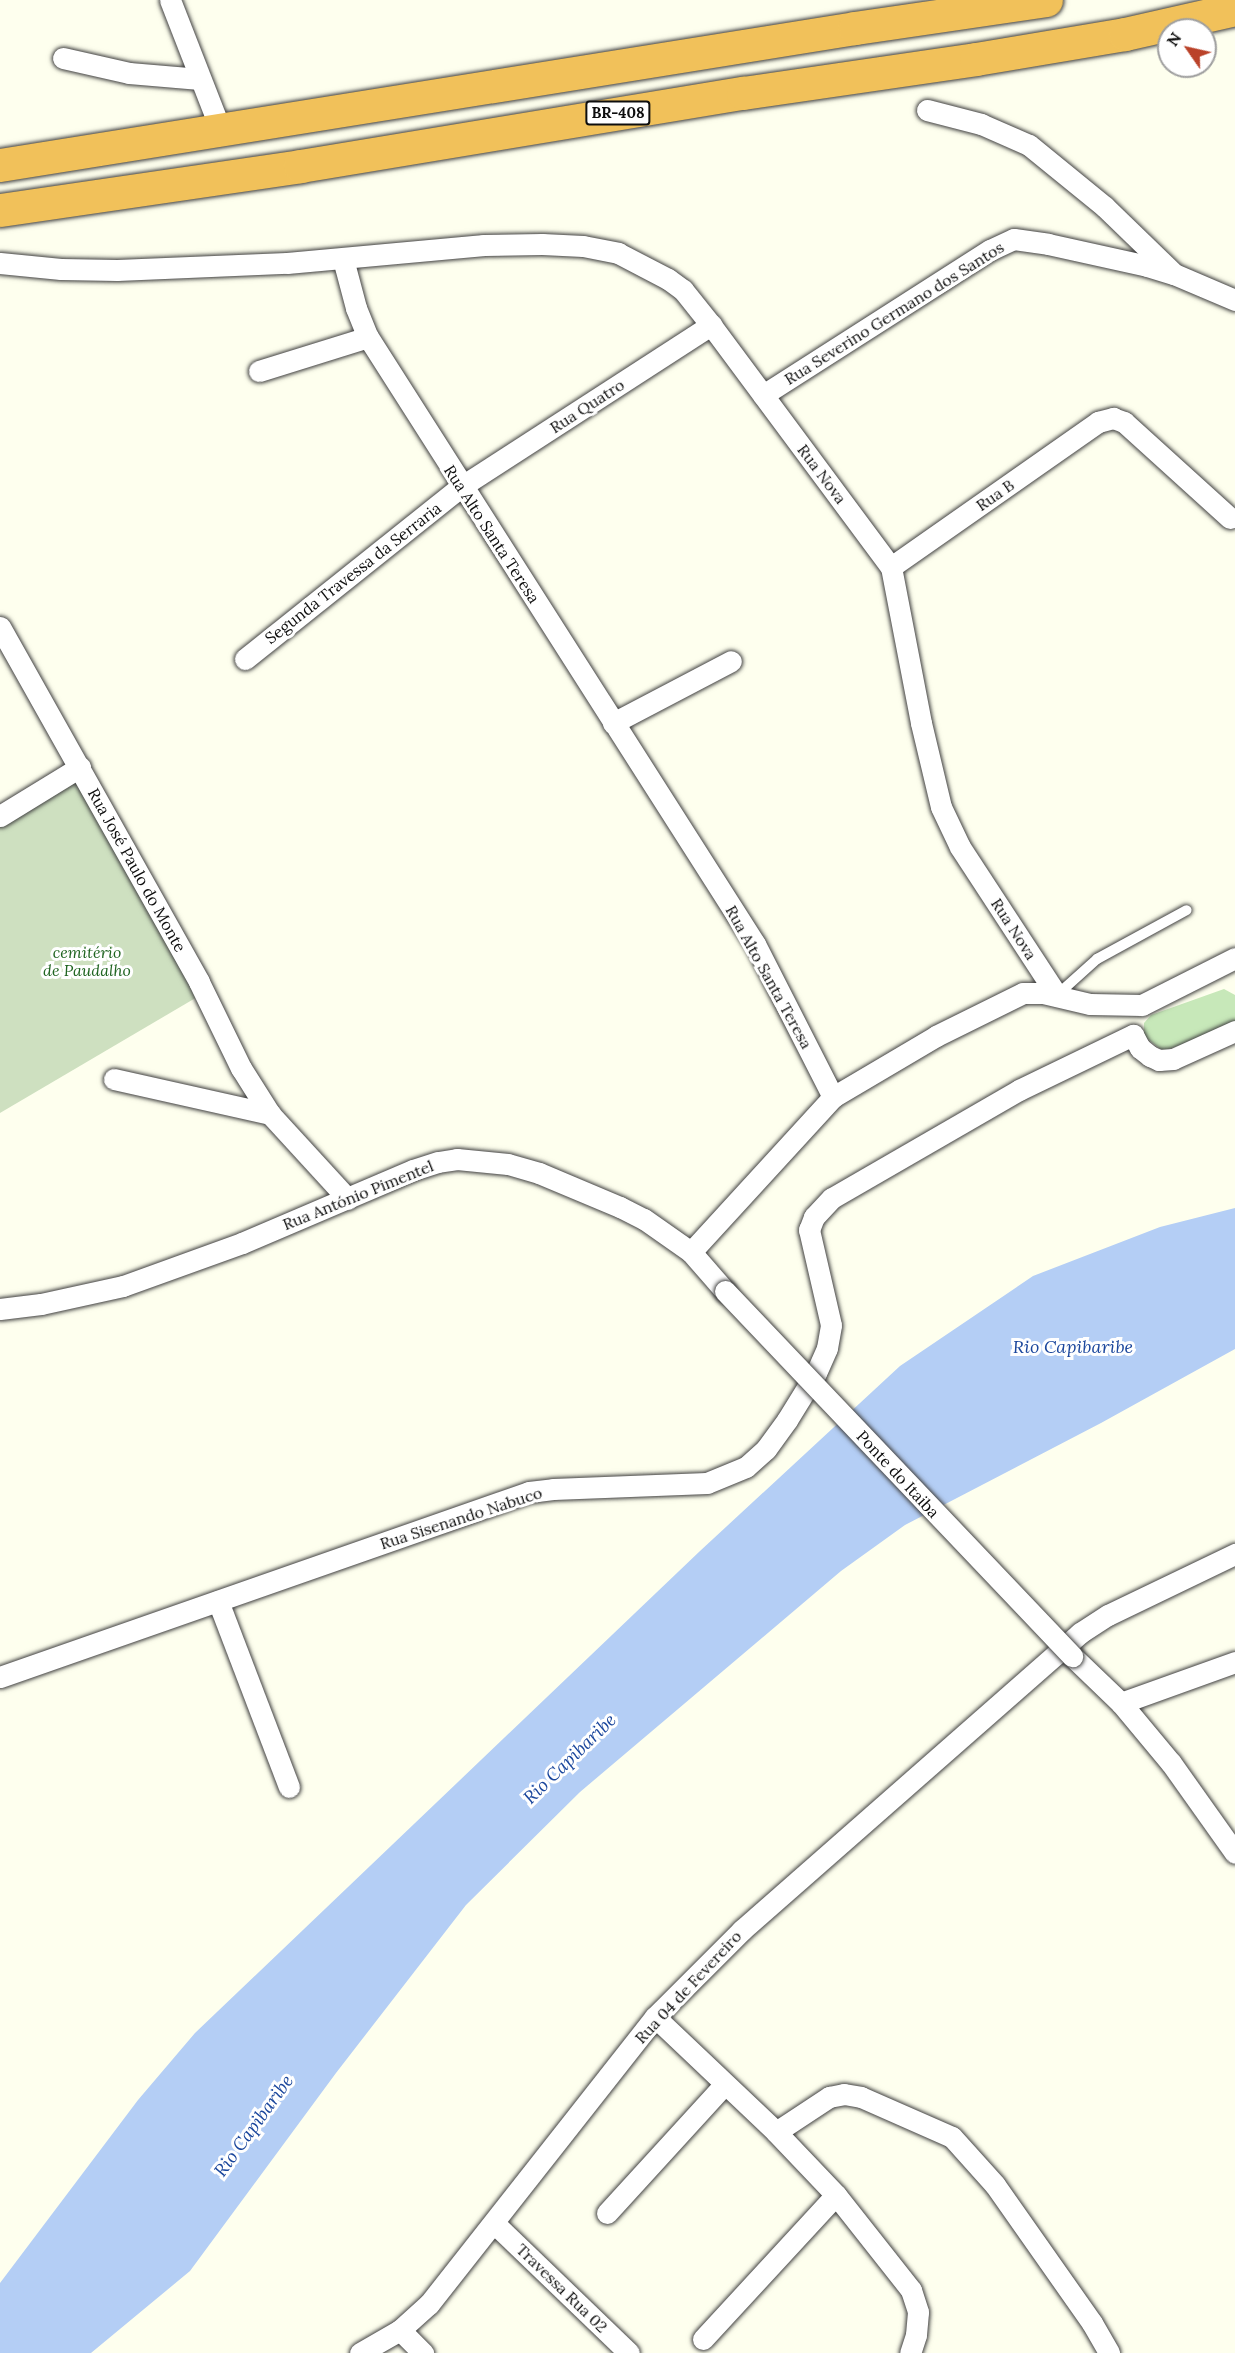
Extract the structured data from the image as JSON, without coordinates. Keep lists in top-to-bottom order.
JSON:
{
  "streets": {
    "highway": ["BR-408"],
    "street": [
      "Rua Severino Germano dos Santos",
      "Rua Quatro",
      "Rua Nova",
      "Rua B",
      "Rua Alto Santa Teresa",
      "Segunda Travessa da Serraria",
      "Rua José Paulo do Monte",
      "Rua António Pimentel",
      "Ponte do Itaiba",
      "Rua Sisenando Nabuco",
      "Rua 04 de Fevereiro",
      "Travessa Rua 02"
    ]
  },
  "crossings": [
    ["Rua Severino Germano dos Santos", "Rua Nova"],
    ["Rua Quatro", "Rua Nova"],
    ["Rua Quatro", "Rua Alto Santa Teresa"],
    ["Rua Quatro", "Segunda Travessa da Serraria"],
    ["Rua Nova", "Rua B"],
    ["Rua Nova", "Rua Alto Santa Teresa"],
    ["Rua Alto Santa Teresa", "Segunda Travessa da Serraria"],
    ["Rua José Paulo do Monte", "Rua António Pimentel"],
    ["Rua António Pimentel", "Ponte do Itaiba"],
    ["Rua 04 de Fevereiro", "Travessa Rua 02"]
  ],
  "water": ["Rio Capibaribe"],
  "parks": ["cemitério de Paudalho"],
  "north": "top left"
}
